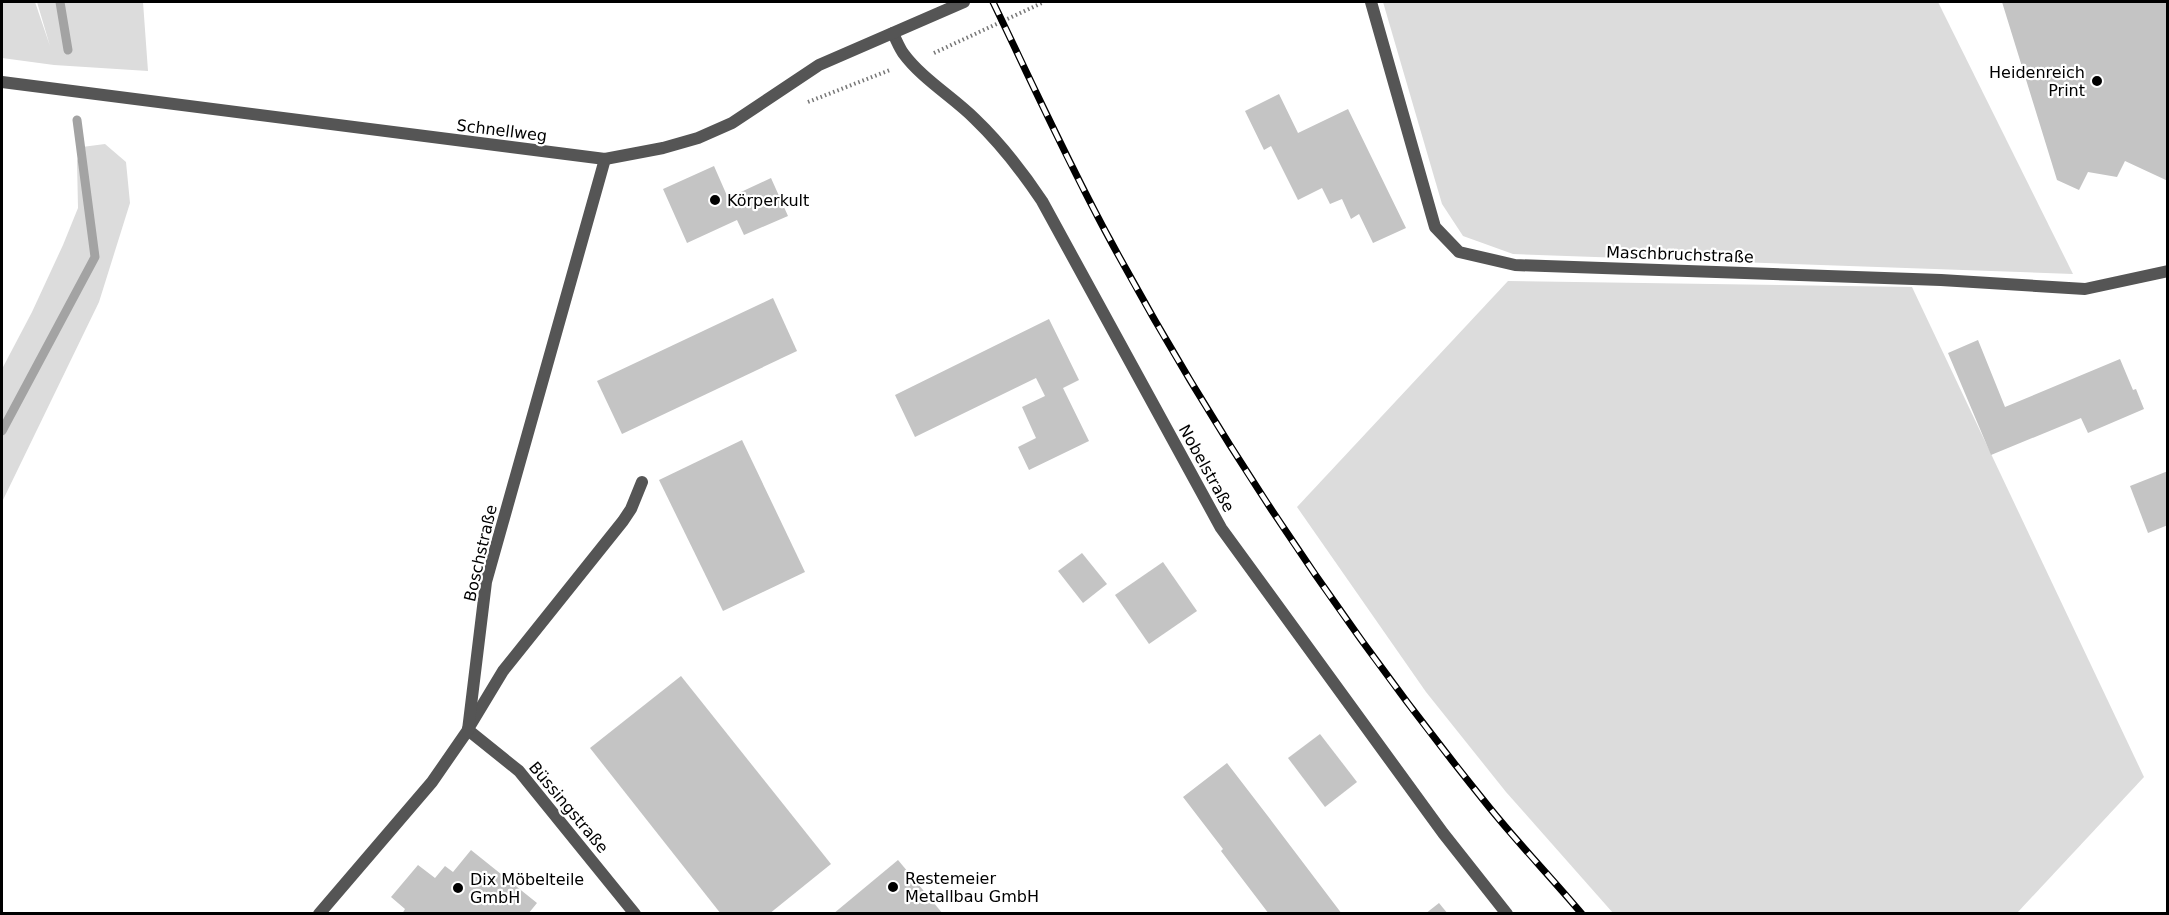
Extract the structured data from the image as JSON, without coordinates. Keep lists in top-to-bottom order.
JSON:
{
  "streets": {
    "street": [
      "Schnellweg",
      "Maschbruchstraße",
      "Nobelstraße",
      "Boschstraße",
      "Büssingstraße"
    ]
  },
  "crossings": [
    ["Schnellweg", "Nobelstraße"],
    ["Schnellweg", "Boschstraße"],
    ["Boschstraße", "Büssingstraße"]
  ],
  "places": [
    "Heidenreich Print",
    "Körperkult",
    "Restemeier Metallbau GmbH",
    "Dix Möbelteile GmbH"
  ]
}
